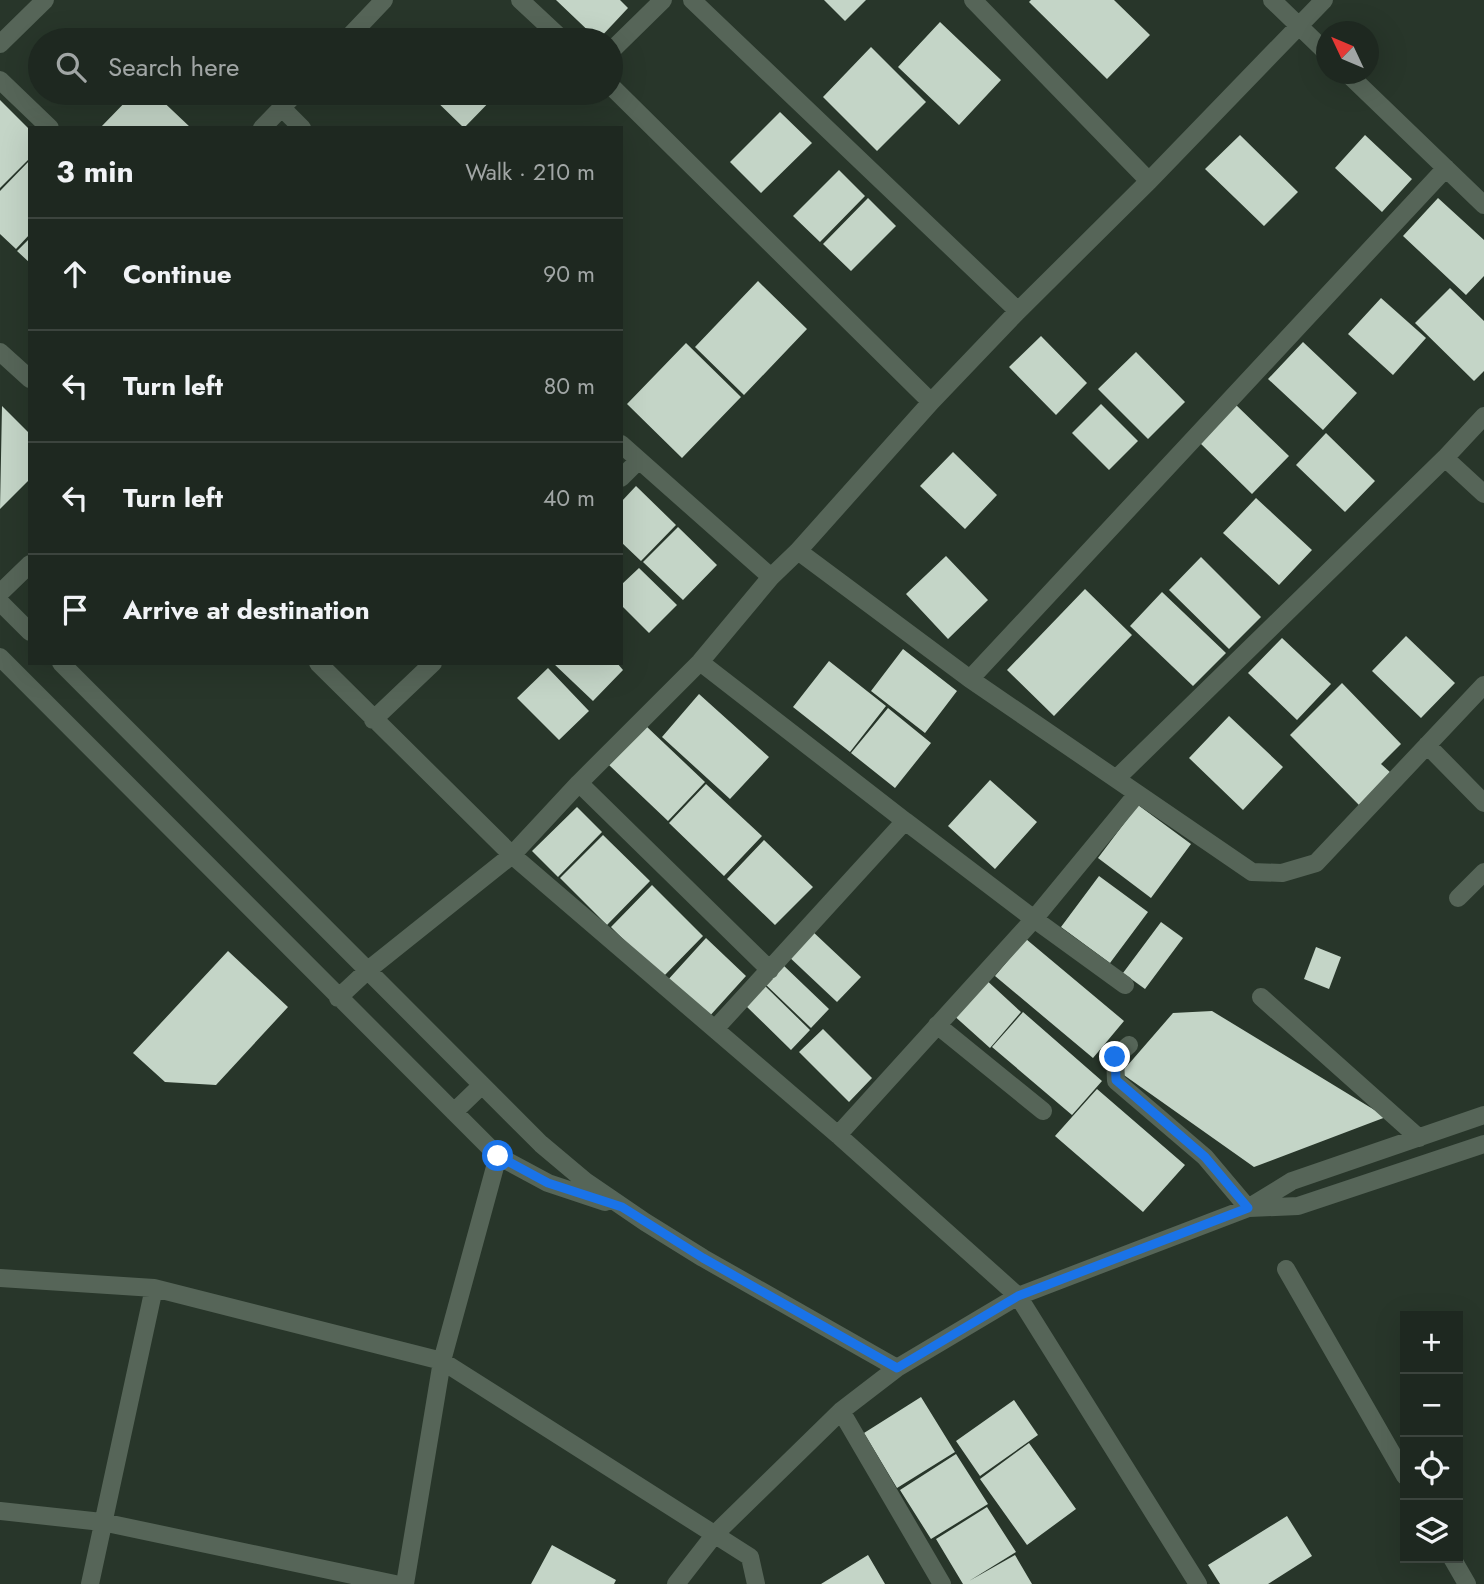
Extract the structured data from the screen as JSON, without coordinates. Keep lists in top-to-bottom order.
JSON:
{
  "north": "top left",
  "page": {
    "search": "Search here",
    "heading": ["3 min", "Walk · 210 m"],
    "list": [
      ["Continue", "90 m"],
      ["Turn left", "80 m"],
      ["Turn left", "40 m"],
      "Arrive at destination"
    ],
    "map_buttons": ["+", "−"]
  }
}
